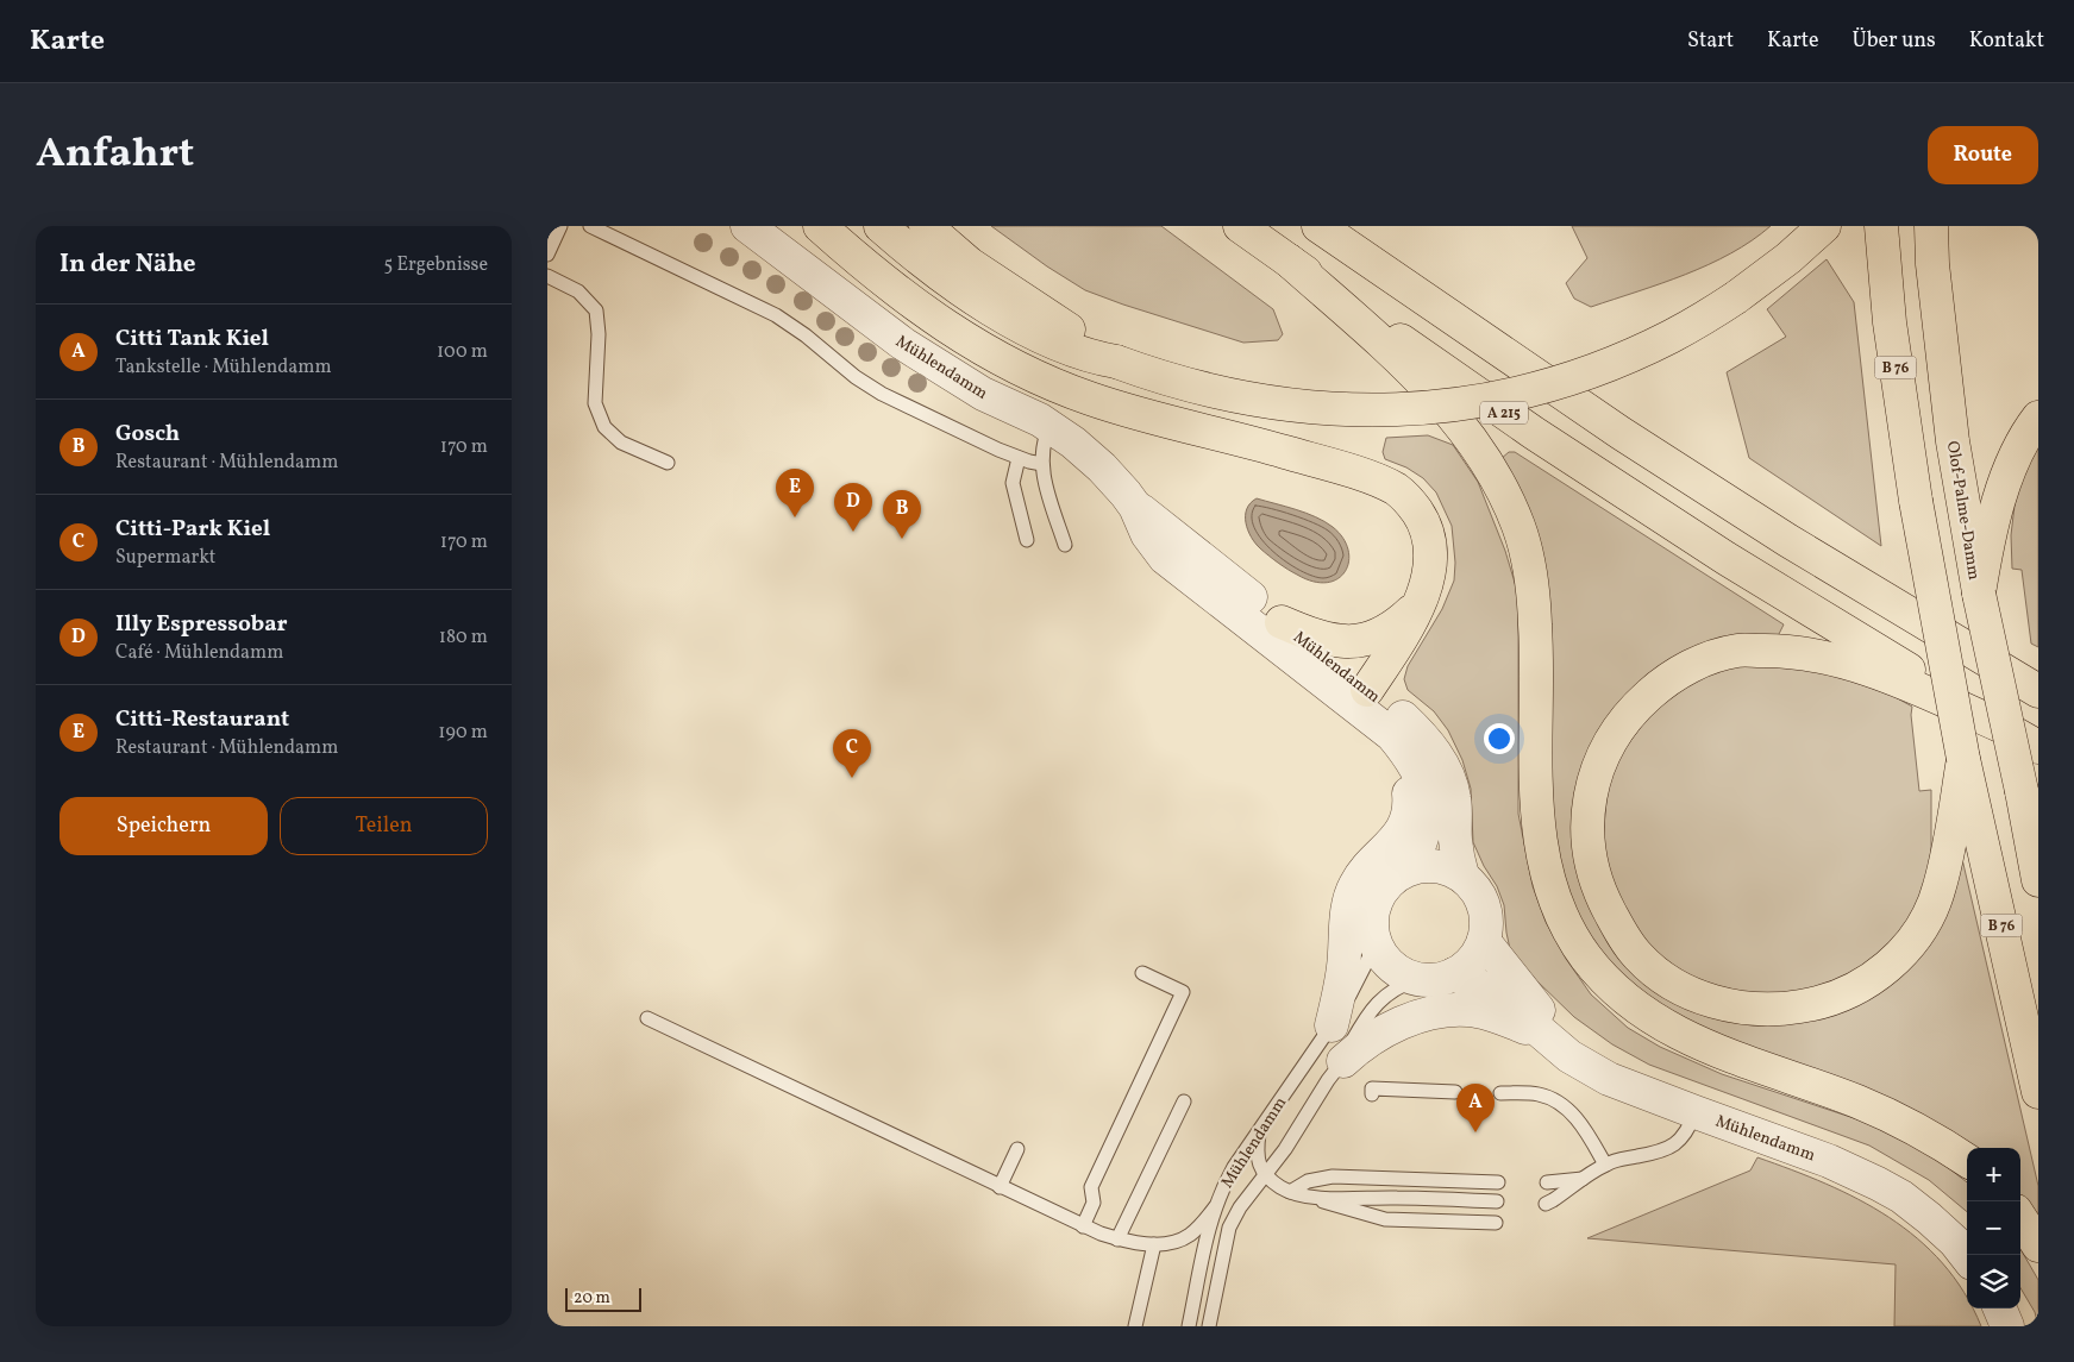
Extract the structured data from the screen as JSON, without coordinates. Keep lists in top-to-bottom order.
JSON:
{
  "streets": {
    "highway": ["B 76", "A 215", "Olof-Palme-Damm"],
    "street": ["Mühlendamm"]
  },
  "scale_bar": "20 m",
  "page": {
    "header": "Karte",
    "nav": [
      "Start",
      "Karte",
      "Über uns",
      "Kontakt"
    ],
    "title": "Anfahrt",
    "buttons": [
      "Route",
      ["Speichern", "Teilen"]
    ],
    "heading": ["In der Nähe", "5 Ergebnisse"],
    "list": [
      {
        "mark": "A",
        "name": "Citti Tank Kiel",
        "note": "Tankstelle · Mühlendamm",
        "value": "100 m"
      },
      {
        "mark": "B",
        "name": "Gosch",
        "note": "Restaurant · Mühlendamm",
        "value": "170 m"
      },
      {
        "mark": "C",
        "name": "Citti-Park Kiel",
        "note": "Supermarkt",
        "value": "170 m"
      },
      {
        "mark": "D",
        "name": "Illy Espressobar",
        "note": "Café · Mühlendamm",
        "value": "180 m"
      },
      {
        "mark": "E",
        "name": "Citti-Restaurant",
        "note": "Restaurant · Mühlendamm",
        "value": "190 m"
      }
    ],
    "pins": [
      "E",
      "D",
      "B",
      "C",
      "A"
    ],
    "map_buttons": ["+", "−"],
    "scale": "20 m"
  }
}
